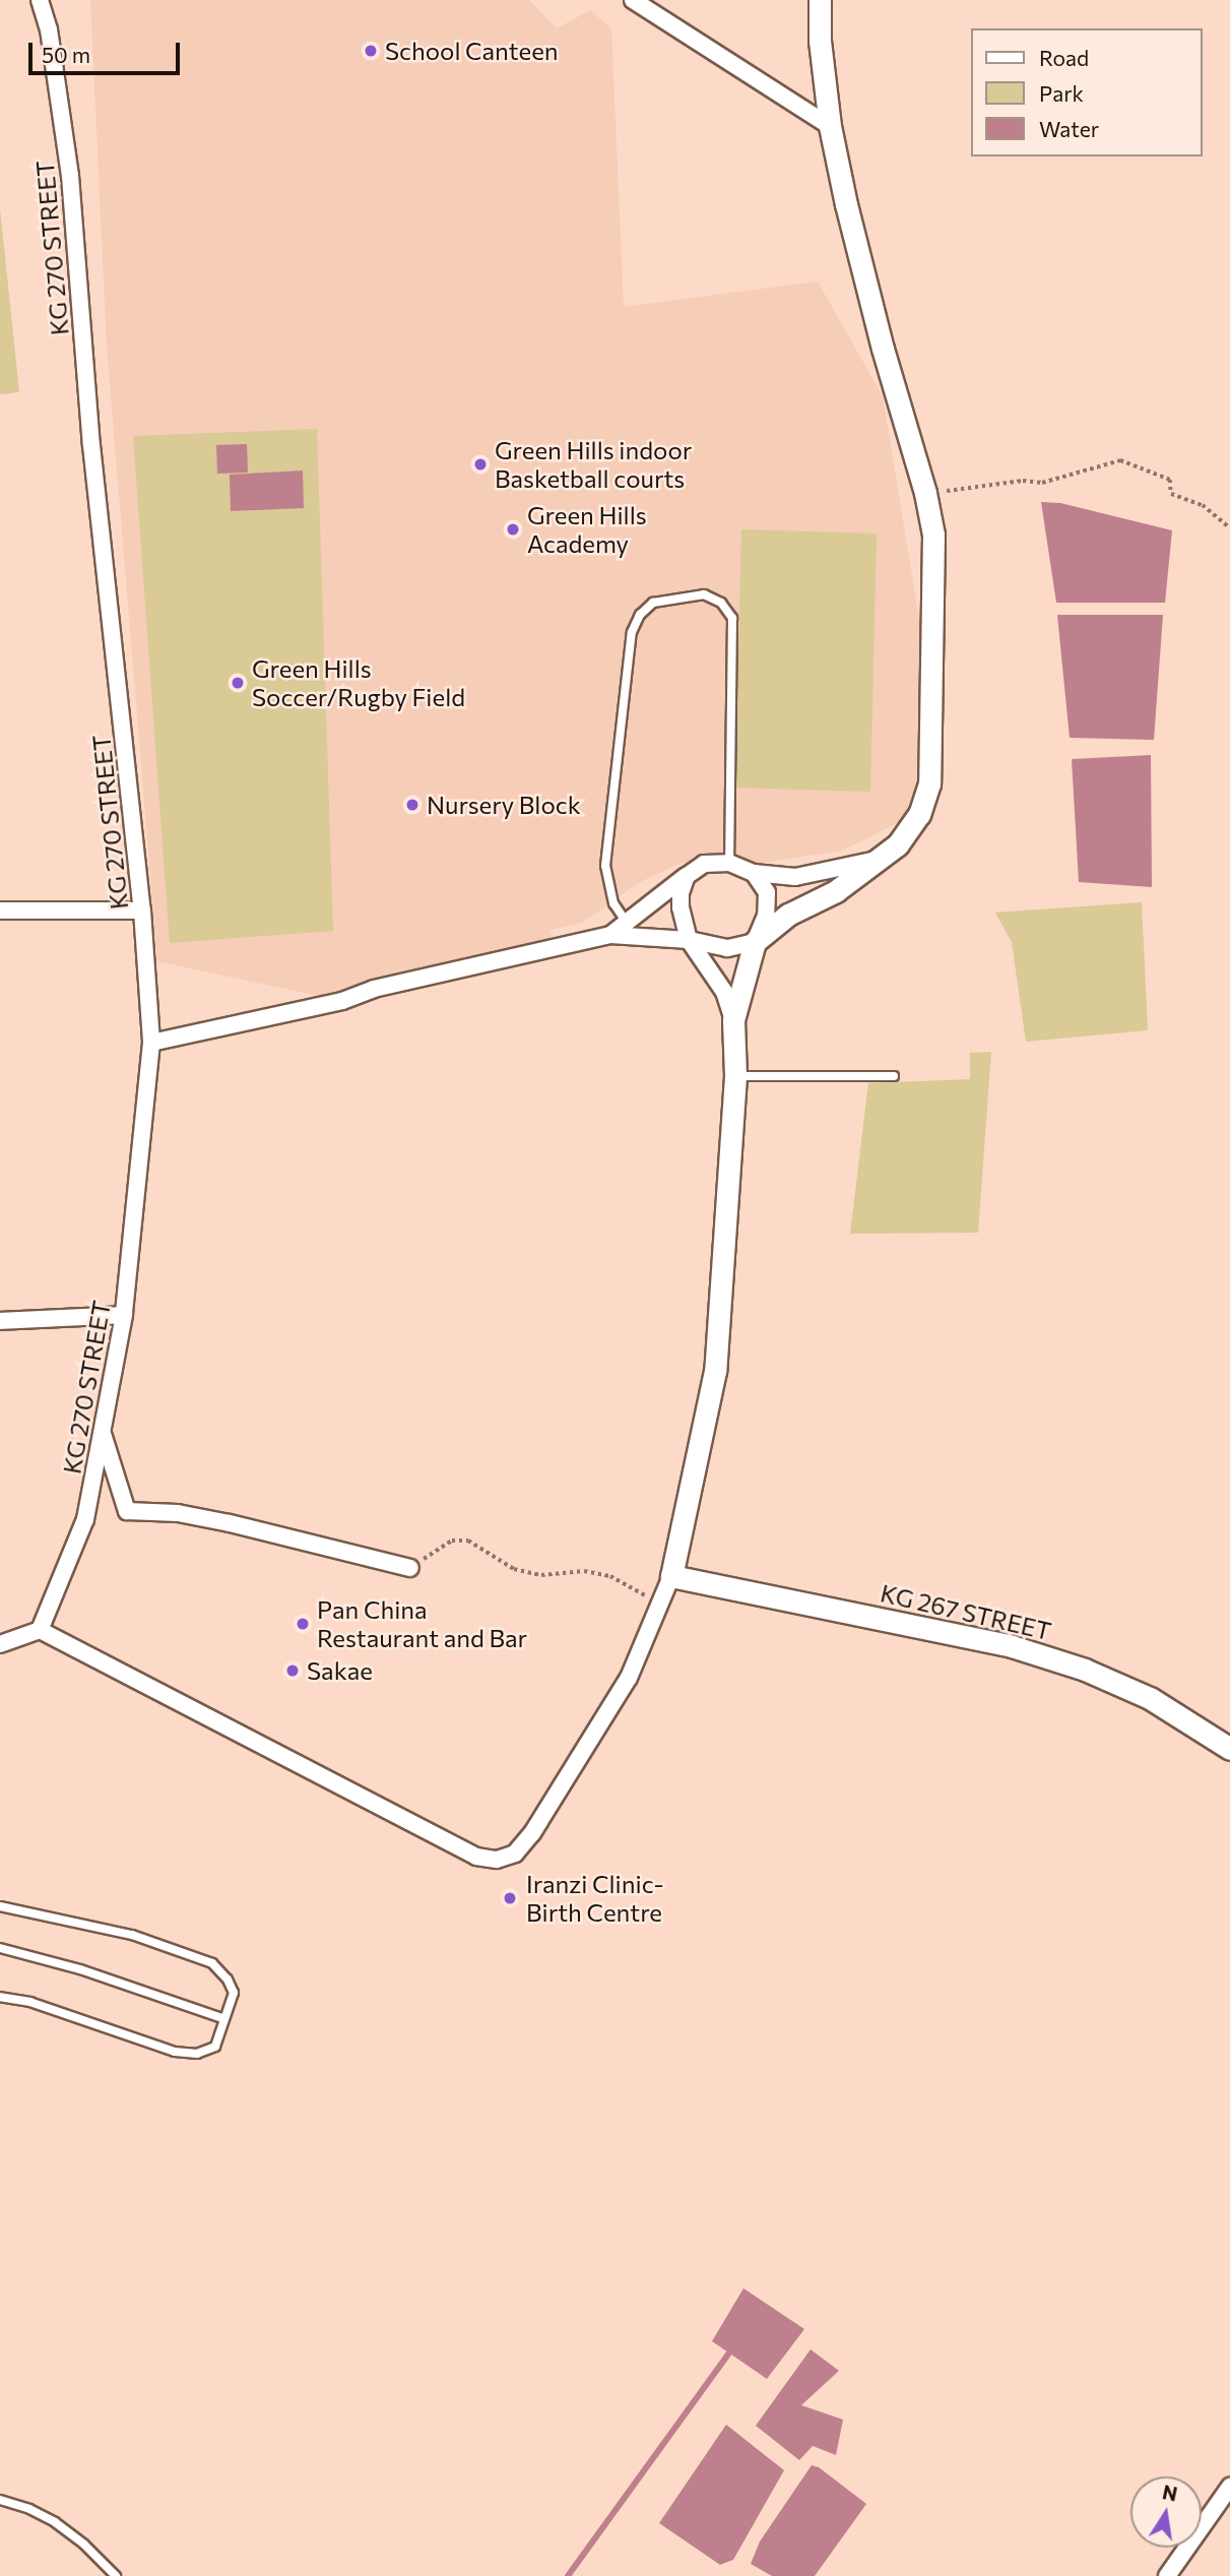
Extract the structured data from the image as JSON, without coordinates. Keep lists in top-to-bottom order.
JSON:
{
  "streets": {
    "street": ["KG 270 STREET", "KG 267 STREET"]
  },
  "places": [
    "School Canteen",
    "Green Hills indoor Basketball courts",
    "Green Hills Academy",
    "Green Hills Soccer/Rugby Field",
    "Nursery Block",
    "Pan China Restaurant and Bar",
    "Sakae",
    "Iranzi Clinic- Birth Centre"
  ],
  "legend": ["Road", "Park", "Water"],
  "scale_bar": "50 m",
  "north": "top"
}
